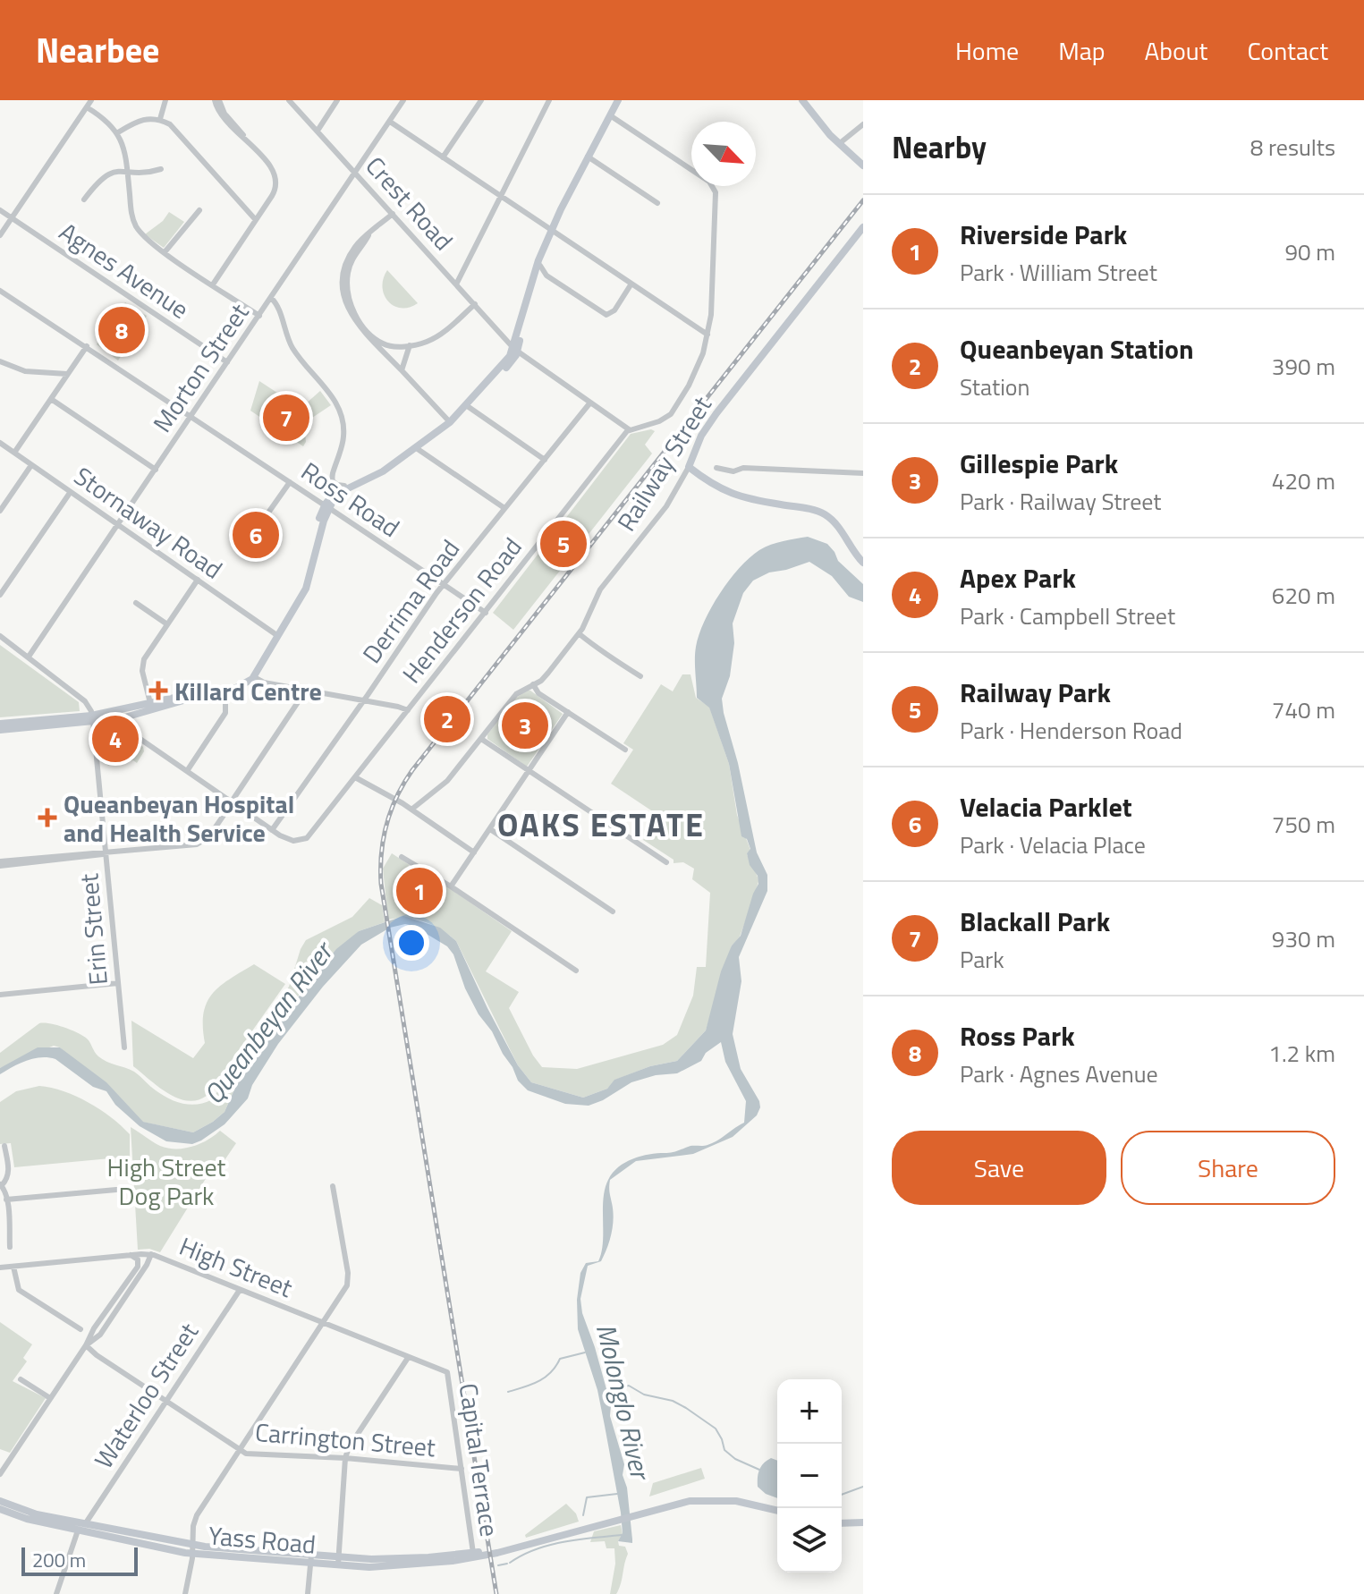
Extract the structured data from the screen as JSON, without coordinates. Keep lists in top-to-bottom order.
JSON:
{
  "streets": {
    "main road": ["Railway Street", "Yass Road"],
    "street": [
      "Crest Road",
      "Agnes Avenue",
      "Morton Street",
      "Ross Road",
      "Stornaway Road",
      "Derrima Road",
      "Henderson Road",
      "Erin Street",
      "High Street",
      "Waterloo Street",
      "Carrington Street",
      "Capital Terrace"
    ]
  },
  "crossings": [
    ["Crest Road", "Morton Street"],
    ["Crest Road", "Derrima Road"],
    ["Crest Road", "Henderson Road"],
    ["Agnes Avenue", "Morton Street"],
    ["Morton Street", "Ross Road"],
    ["Morton Street", "Stornaway Road"],
    ["Ross Road", "Derrima Road"],
    ["Ross Road", "Henderson Road"],
    ["Derrima Road", "Henderson Road"],
    ["High Street", "Waterloo Street"],
    ["High Street", "Capital Terrace"],
    ["Waterloo Street", "Carrington Street"],
    ["Waterloo Street", "Yass Road"],
    ["Carrington Street", "Capital Terrace"],
    ["Capital Terrace", "Yass Road"]
  ],
  "districts": ["OAKS ESTATE"],
  "water": ["Queanbeyan River", "Molonglo River"],
  "parks": ["High Street Dog Park"],
  "places": {
    "health": ["Killard Centre", "Queanbeyan Hospital and Health Service"]
  },
  "scale_bar": "200 m",
  "north": "bottom right",
  "page": {
    "header": "Nearbee",
    "nav": [
      "Home",
      "Map",
      "About",
      "Contact"
    ],
    "heading": ["Nearby", "8 results"],
    "list": [
      {
        "mark": "1",
        "name": "Riverside Park",
        "note": "Park · William Street",
        "value": "90 m"
      },
      {
        "mark": "2",
        "name": "Queanbeyan Station",
        "note": "Station",
        "value": "390 m"
      },
      {
        "mark": "3",
        "name": "Gillespie Park",
        "note": "Park · Railway Street",
        "value": "420 m"
      },
      {
        "mark": "4",
        "name": "Apex Park",
        "note": "Park · Campbell Street",
        "value": "620 m"
      },
      {
        "mark": "5",
        "name": "Railway Park",
        "note": "Park · Henderson Road",
        "value": "740 m"
      },
      {
        "mark": "6",
        "name": "Velacia Parklet",
        "note": "Park · Velacia Place",
        "value": "750 m"
      },
      {
        "mark": "7",
        "name": "Blackall Park",
        "note": "Park",
        "value": "930 m"
      },
      {
        "mark": "8",
        "name": "Ross Park",
        "note": "Park · Agnes Avenue",
        "value": "1.2 km"
      }
    ],
    "pins": [
      "8",
      "7",
      "6",
      "5",
      "2",
      "3",
      "4",
      "1"
    ],
    "buttons": ["Save", "Share"],
    "map_buttons": ["+", "−"],
    "scale": "200 m"
  }
}
